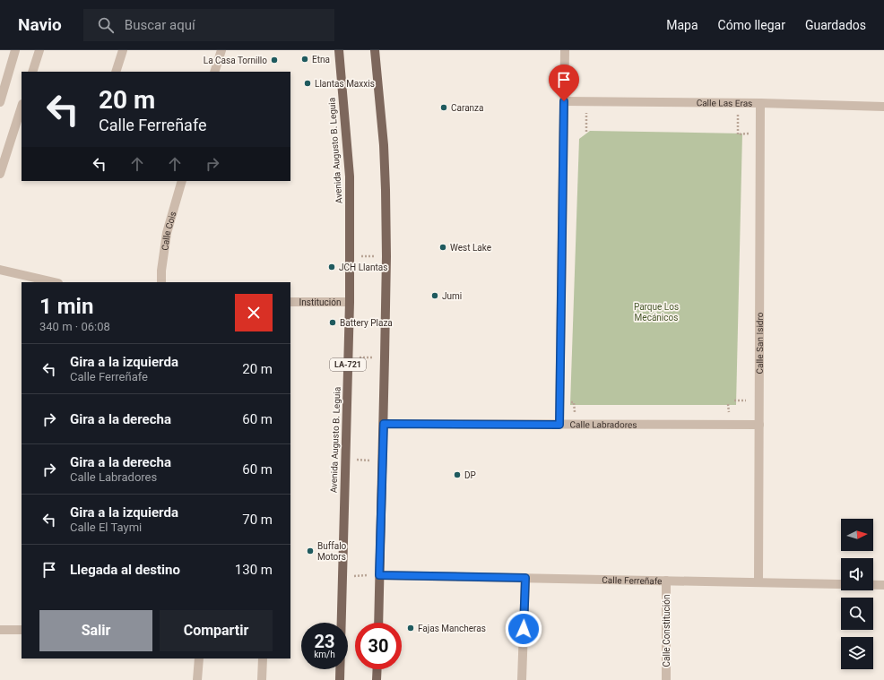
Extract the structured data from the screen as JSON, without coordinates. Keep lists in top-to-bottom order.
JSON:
{
  "streets": {
    "main road": ["Avenida Augusto B. Leguia", "LA-721"],
    "street": [
      "Calle Las Eras",
      "Calle Cois",
      "Institución",
      "Calle San Isidro",
      "Calle Labradores",
      "Calle Ferreñafe",
      "Calle Constitución"
    ]
  },
  "crossings": [
    ["Calle Las Eras", "Calle San Isidro"],
    ["Avenida Augusto B. Leguia", "Institución"],
    ["Calle San Isidro", "Calle Labradores"],
    ["Calle San Isidro", "Calle Ferreñafe"],
    ["Calle Ferreñafe", "Calle Constitución"]
  ],
  "parks": ["Parque Los Mecánicos"],
  "places": [
    "Etna",
    "La Casa Tornillo",
    "Llantas Maxxis",
    "Caranza",
    "West Lake",
    "JCH Llantas",
    "Jumi",
    "Battery Plaza",
    "DP",
    "Buffalo Motors",
    "Fajas Mancheras"
  ],
  "north": "right",
  "page": {
    "header": "Navio",
    "search": "Buscar aquí",
    "nav": ["Mapa", "Cómo llegar", "Guardados"],
    "turn": ["20 m", "Calle Ferreñafe"],
    "heading": ["1 min", "340 m · 06:08"],
    "list": [
      {
        "name": "Gira a la izquierda",
        "note": "Calle Ferreñafe",
        "value": "20 m"
      },
      {
        "name": "Gira a la derecha",
        "value": "60 m"
      },
      {
        "name": "Gira a la derecha",
        "note": "Calle Labradores",
        "value": "60 m"
      },
      {
        "name": "Gira a la izquierda",
        "note": "Calle El Taymi",
        "value": "70 m"
      },
      {
        "name": "Llegada al destino",
        "value": "130 m"
      }
    ],
    "buttons": ["Salir", "Compartir"],
    "speed": "23 km/h",
    "limit": "30"
  }
}
